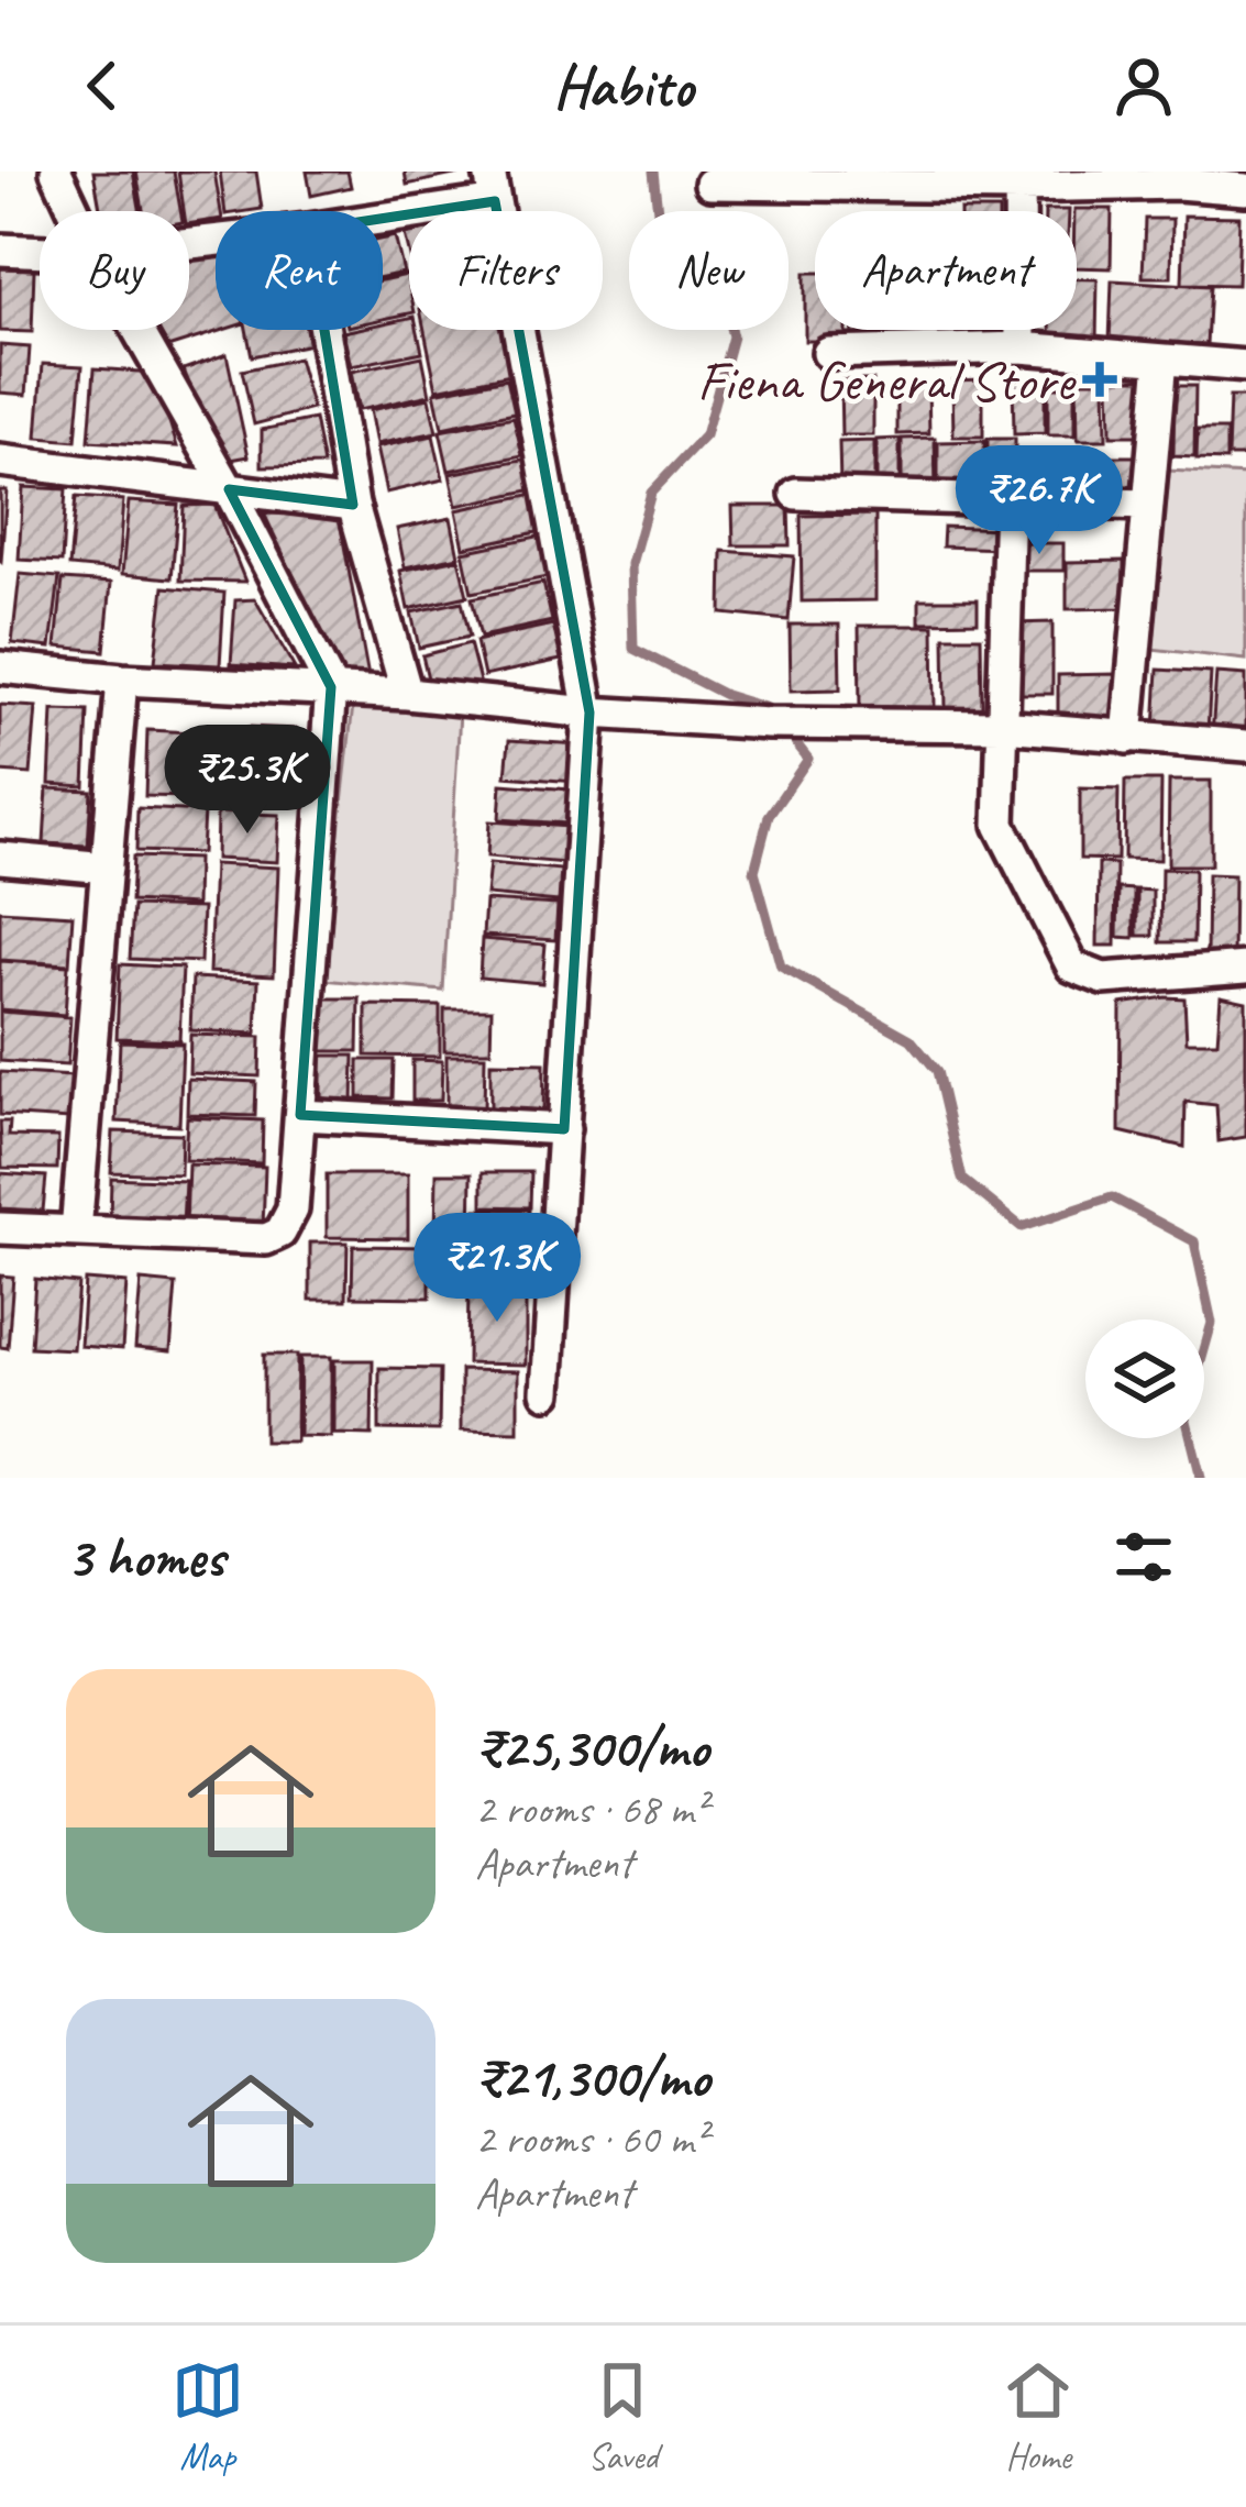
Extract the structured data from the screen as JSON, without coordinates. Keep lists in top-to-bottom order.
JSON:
{
  "places": {
    "health": ["Fiena General Store"]
  },
  "page": {
    "header": "Habito",
    "chip": [
      "Buy",
      "Rent",
      "Filters",
      "New",
      "Apartment"
    ],
    "price": ["₹26.7K", "₹25.3K", "₹21.3K"],
    "heading": "3 homes",
    "list": [
      {
        "name": "₹25,300/mo",
        "note": "2 rooms · 68 m² · Apartment"
      },
      {
        "name": "₹21,300/mo",
        "note": "2 rooms · 60 m² · Apartment"
      }
    ],
    "tabs": ["Map", "Saved", "Home"]
  }
}
